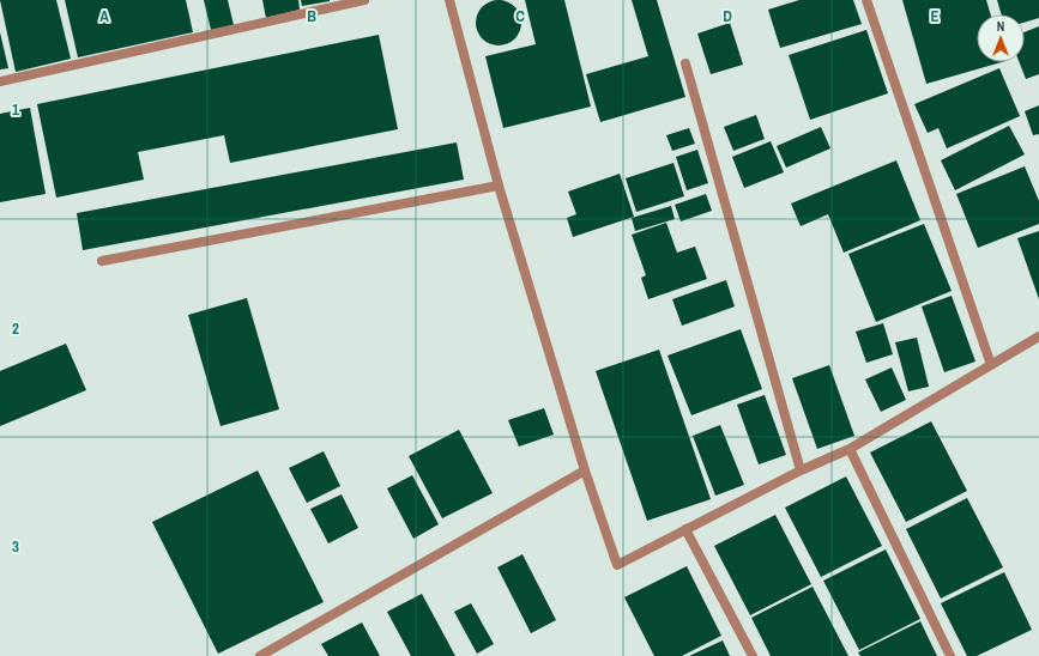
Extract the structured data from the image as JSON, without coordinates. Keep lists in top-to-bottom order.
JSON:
{
  "north": "top",
  "grid": {
    "columns": [
      "A",
      "B",
      "C",
      "D",
      "E"
    ],
    "rows": ["1", "2", "3"]
  }
}
